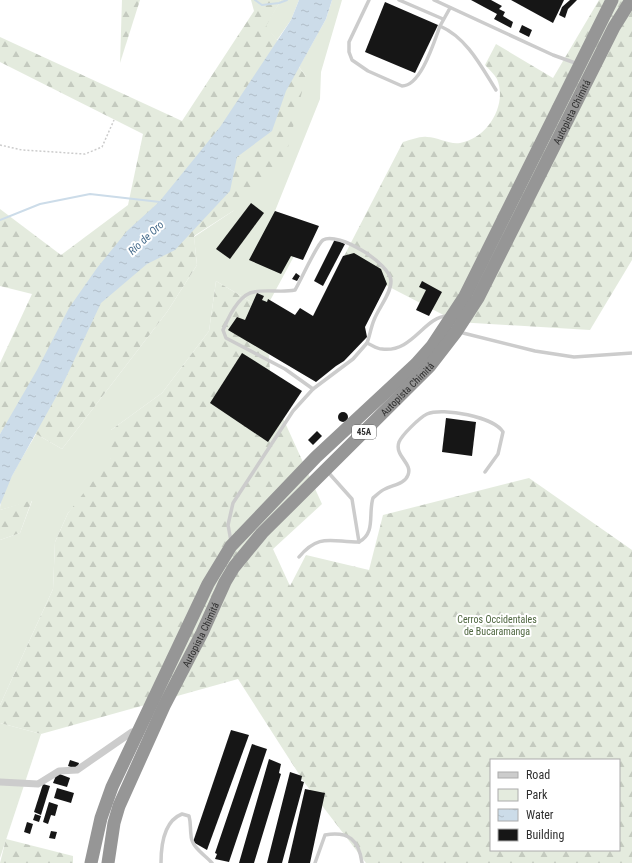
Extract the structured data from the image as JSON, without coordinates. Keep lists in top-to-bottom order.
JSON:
{
  "streets": {
    "highway": ["Autopista Chimitá", "45A"]
  },
  "water": ["Río de Oro"],
  "parks": ["Cerros Occidentales de Bucaramanga"],
  "legend": [
    "Road",
    "Park",
    "Water",
    "Building"
  ]
}
